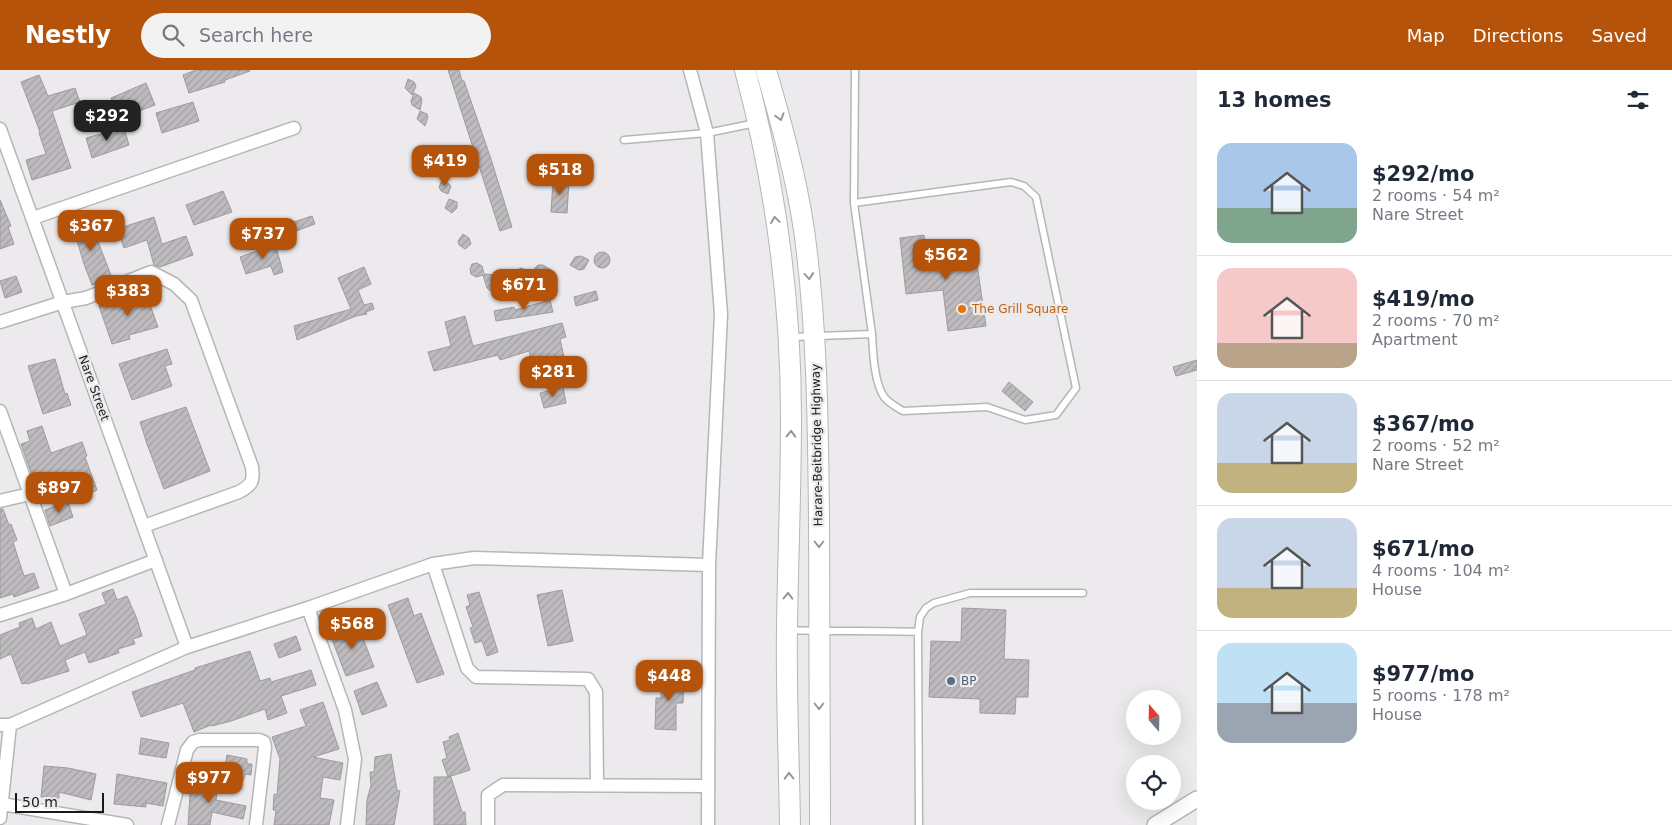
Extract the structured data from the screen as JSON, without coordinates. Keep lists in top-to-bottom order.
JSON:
{
  "streets": {
    "highway": ["Harare-Beitbridge Highway"],
    "street": ["Nare Street"]
  },
  "places": ["The Grill Square", "BP"],
  "scale_bar": "50 m",
  "north": "top",
  "page": {
    "header": "Nestly",
    "search": "Search here",
    "nav": ["Map", "Directions", "Saved"],
    "heading": "13 homes",
    "price": [
      "$292",
      "$419",
      "$518",
      "$367",
      "$737",
      "$562",
      "$671",
      "$383",
      "$281",
      "$897",
      "$568",
      "$448",
      "$977"
    ],
    "list": [
      {
        "name": "$292/mo",
        "note": "2 rooms · 54 m² · Nare Street"
      },
      {
        "name": "$419/mo",
        "note": "2 rooms · 70 m² · Apartment"
      },
      {
        "name": "$367/mo",
        "note": "2 rooms · 52 m² · Nare Street"
      },
      {
        "name": "$671/mo",
        "note": "4 rooms · 104 m² · House"
      },
      {
        "name": "$977/mo",
        "note": "5 rooms · 178 m² · House"
      }
    ],
    "scale": "50 m"
  }
}
